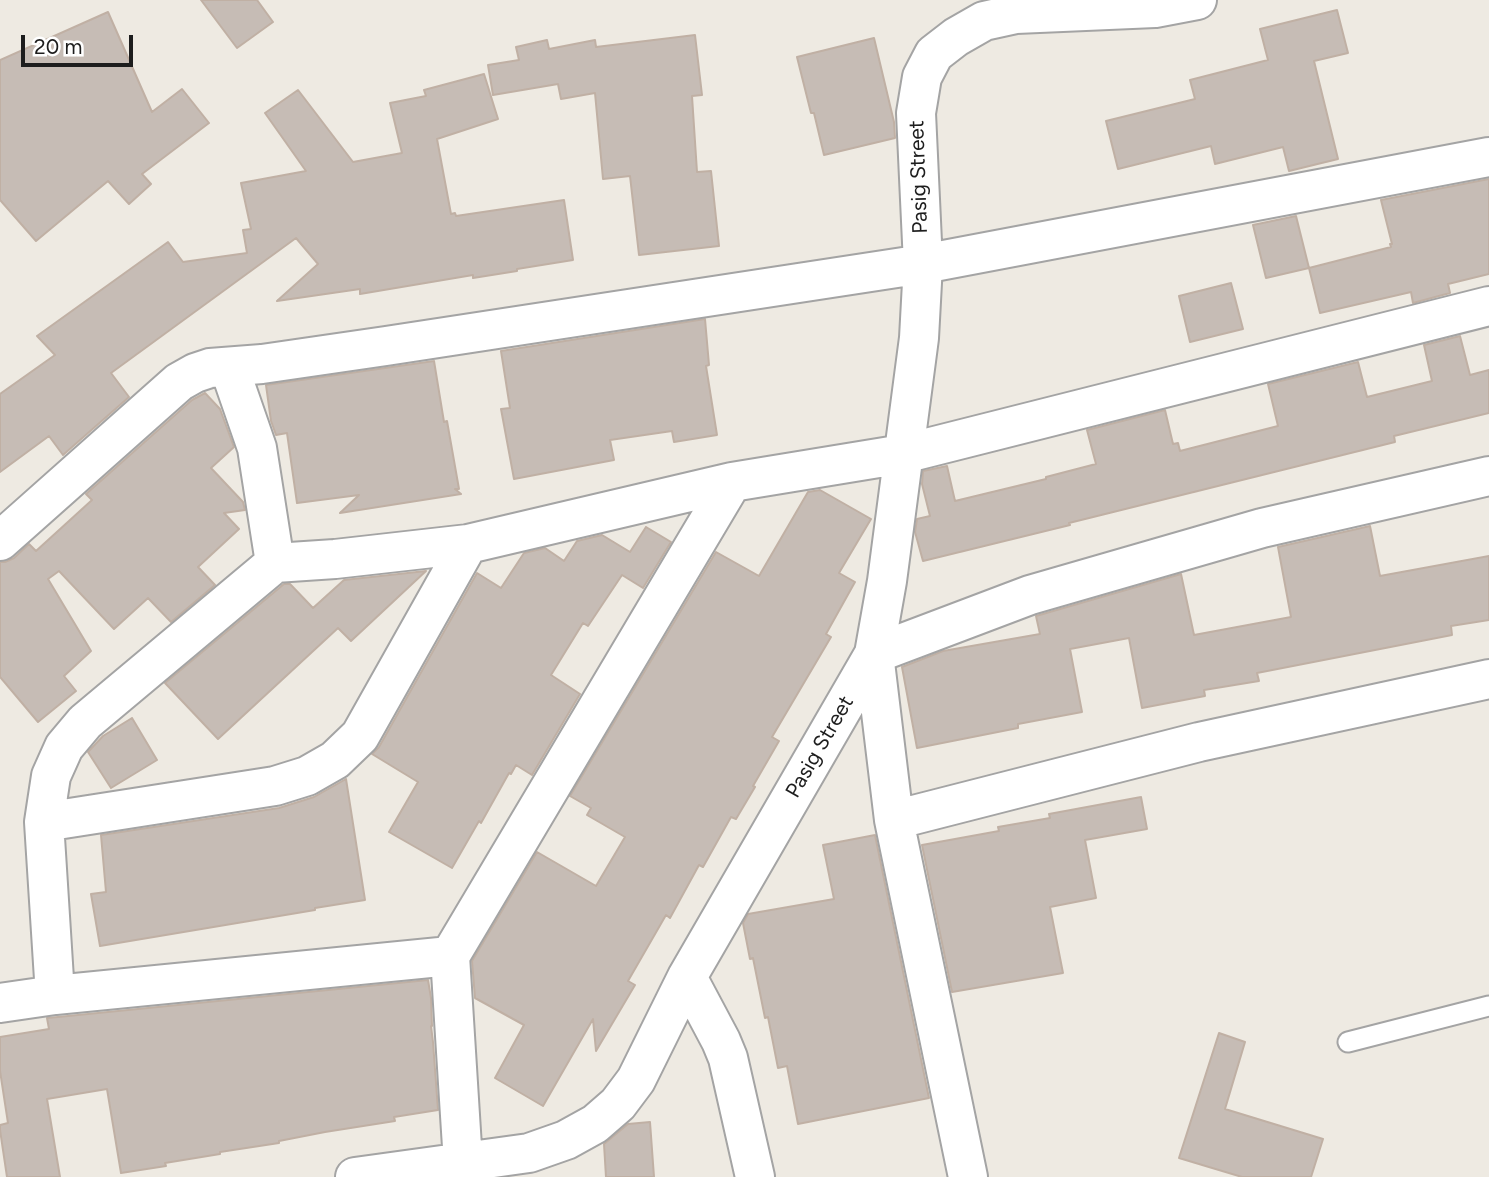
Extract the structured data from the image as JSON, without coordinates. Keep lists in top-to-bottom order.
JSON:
{
  "streets": {
    "street": ["Pasig Street"]
  },
  "scale_bar": "20 m"
}
